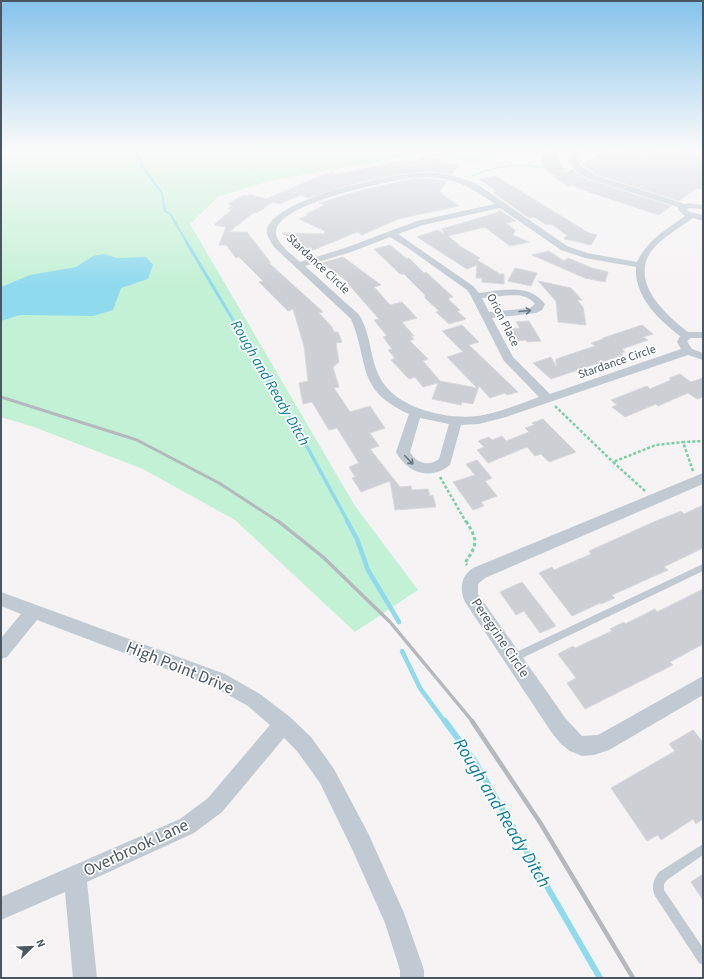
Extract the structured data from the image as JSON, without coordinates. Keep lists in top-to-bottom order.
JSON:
{
  "streets": {
    "street": [
      "Stardance Circle",
      "Orion Place",
      "Peregrine Circle",
      "High Point Drive",
      "Overbrook Lane"
    ]
  },
  "crossings": [
    ["Stardance Circle", "Orion Place"],
    ["High Point Drive", "Overbrook Lane"]
  ],
  "water": ["Rough and Ready Ditch"],
  "north": "top right"
}
